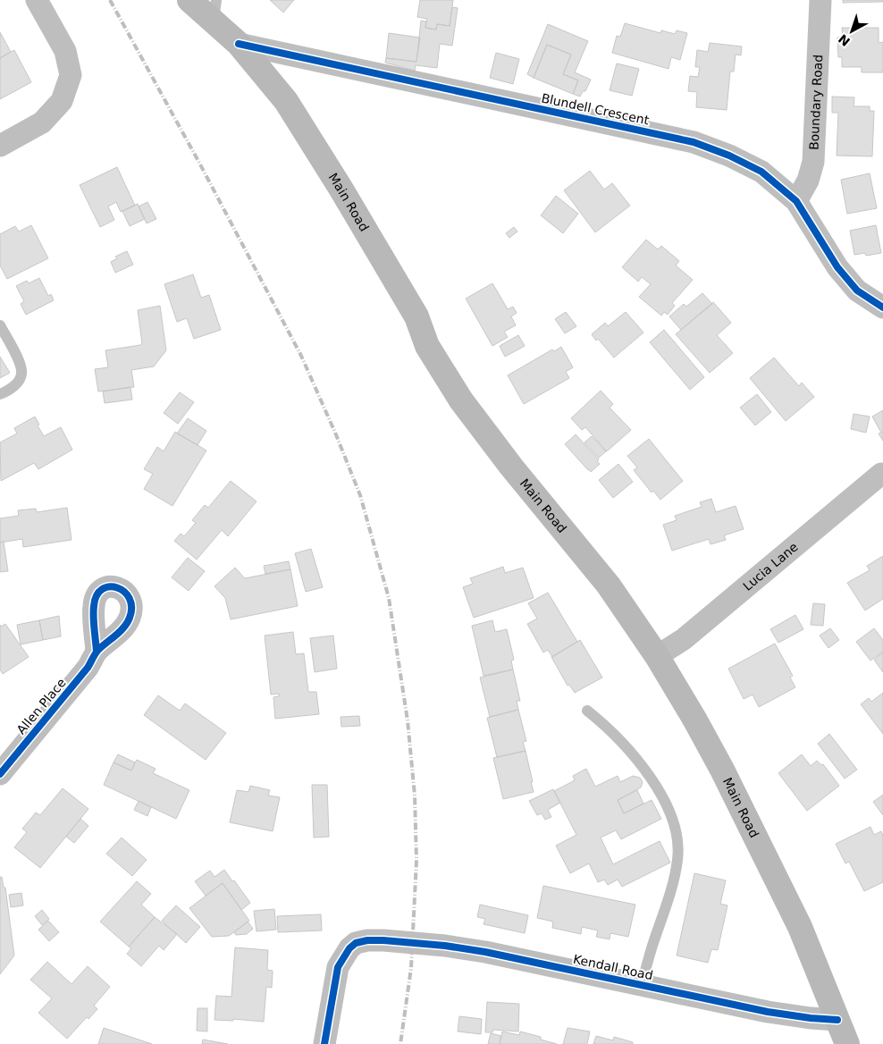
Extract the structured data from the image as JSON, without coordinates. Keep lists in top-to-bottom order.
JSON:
{
  "streets": {
    "main road": ["Main Road"],
    "street": [
      "Boundary Road",
      "Blundell Crescent",
      "Lucia Lane",
      "Allen Place",
      "Kendall Road"
    ]
  },
  "crossings": [
    ["Boundary Road", "Blundell Crescent"],
    ["Blundell Crescent", "Main Road"],
    ["Main Road", "Lucia Lane"],
    ["Main Road", "Kendall Road"]
  ],
  "north": "bottom left"
}
